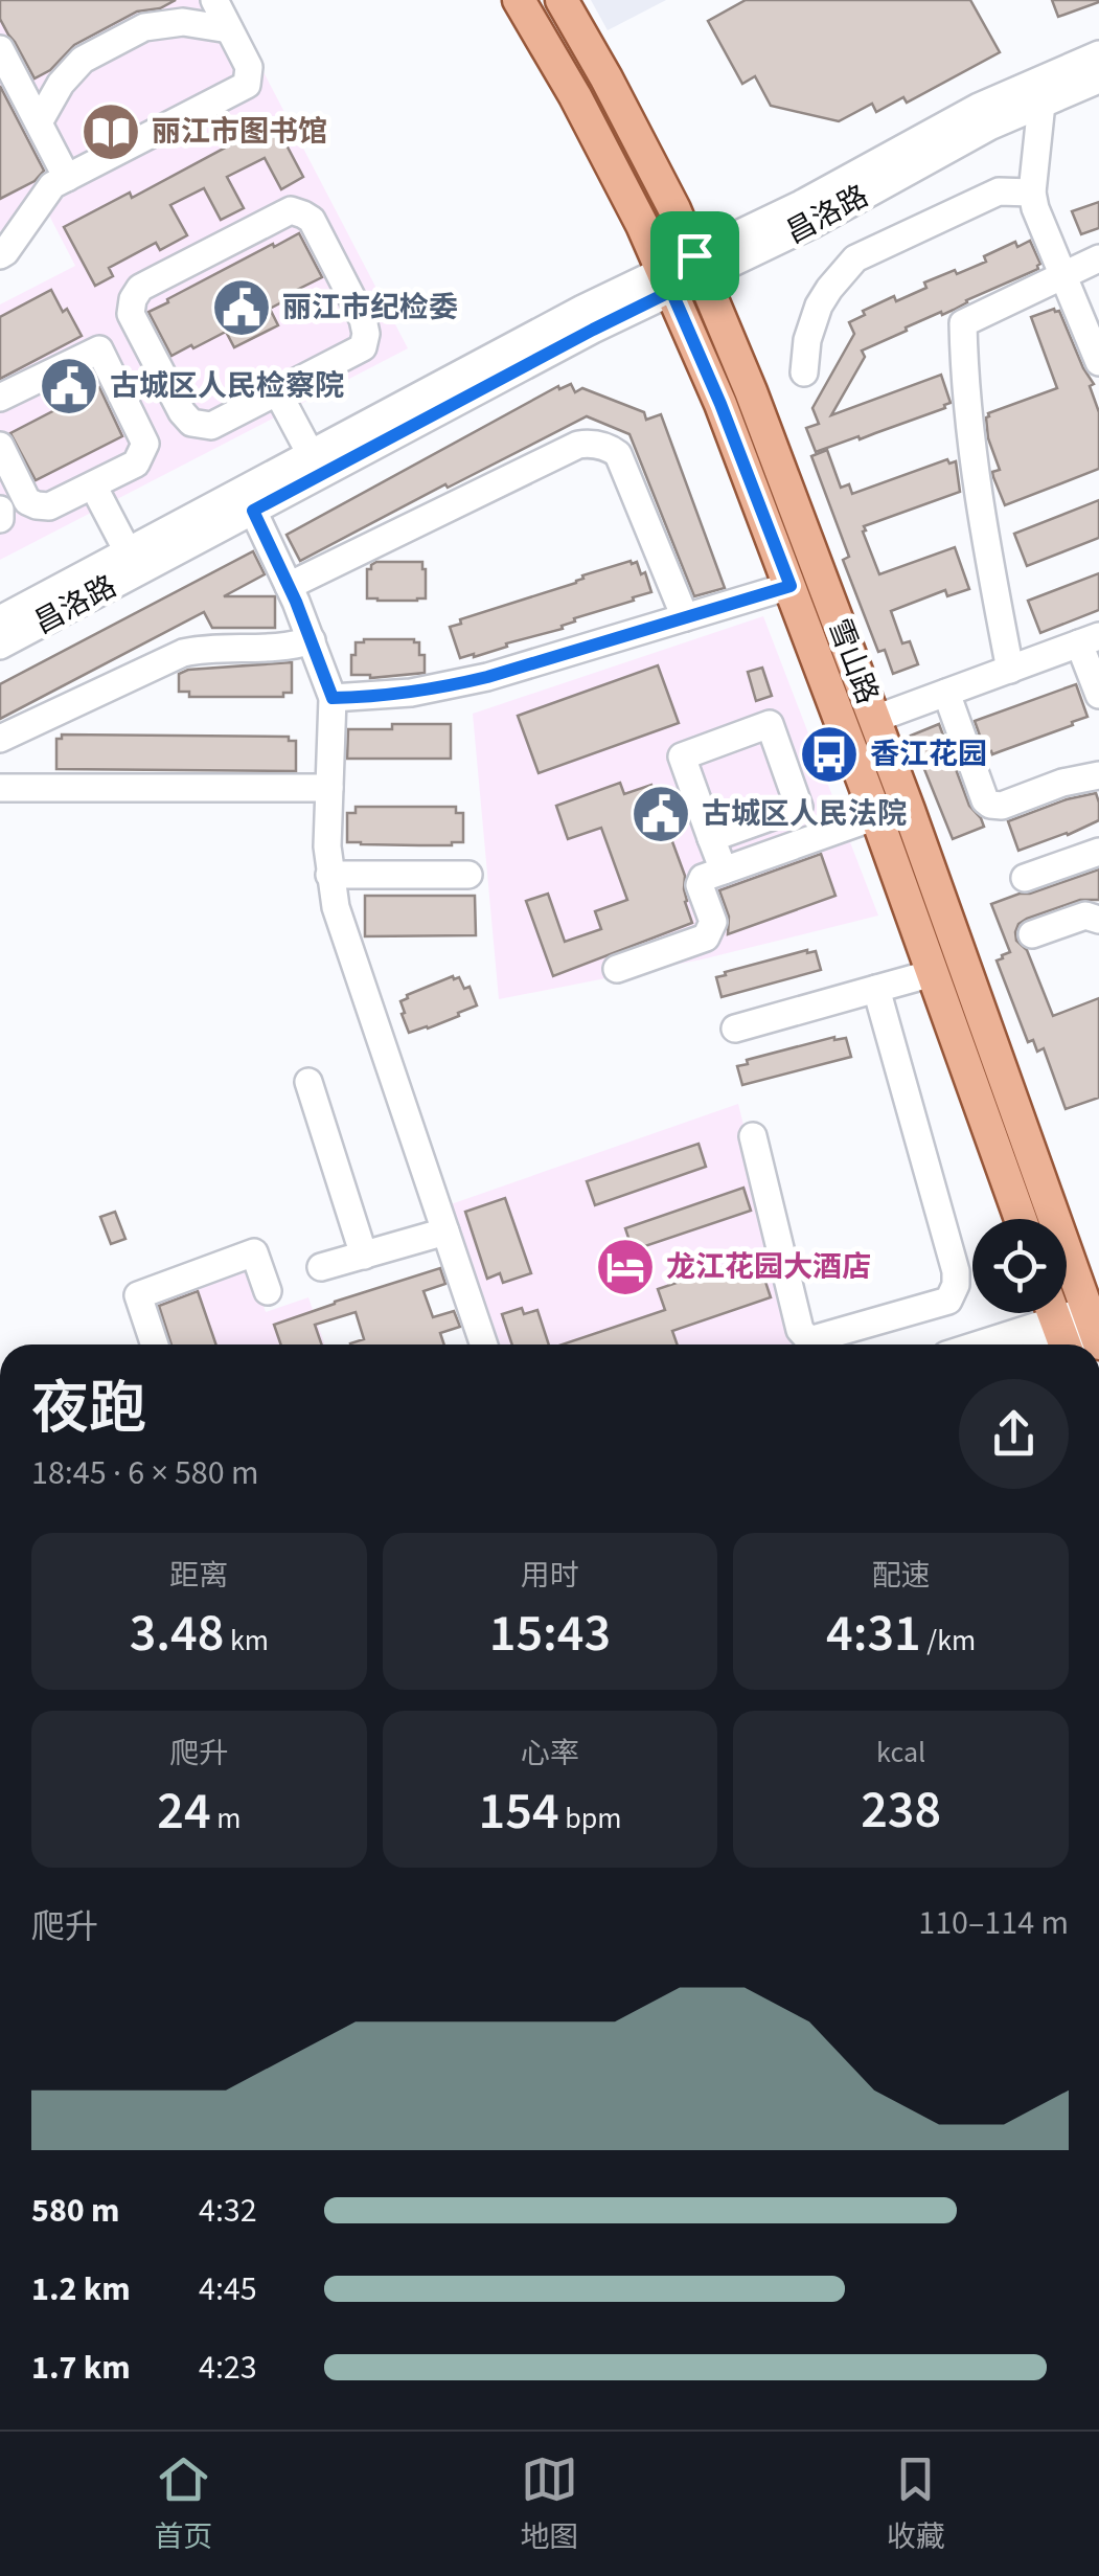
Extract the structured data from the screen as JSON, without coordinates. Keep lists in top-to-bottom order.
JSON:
{
  "streets": {
    "main road": ["雪山路"],
    "street": ["昌洛路"]
  },
  "crossings": [
    ["昌洛路", "雪山路"]
  ],
  "places": {
    "library": ["丽江市图书馆"],
    "public building": ["丽江市纪检委", "古城区人民检察院", "古城区人民法院"],
    "bus stop": ["香江花园"],
    "hotel": ["龙江花园大酒店"]
  },
  "page": {
    "heading": ["夜跑", "18:45 · 6 × 580 m"],
    "stats": [
      ["距离", "3.48 km"],
      ["用时", "15:43"],
      ["配速", "4:31 /km"],
      ["爬升", "24 m"],
      ["心率", "154 bpm"],
      ["kcal", "238"]
    ],
    "chart": ["爬升", "110–114 m"],
    "list": [
      {
        "name": "580 m",
        "note": "4:32"
      },
      {
        "name": "1.2 km",
        "note": "4:45"
      },
      {
        "name": "1.7 km",
        "note": "4:23"
      }
    ],
    "tabs": ["首页", "地图", "收藏"]
  }
}
